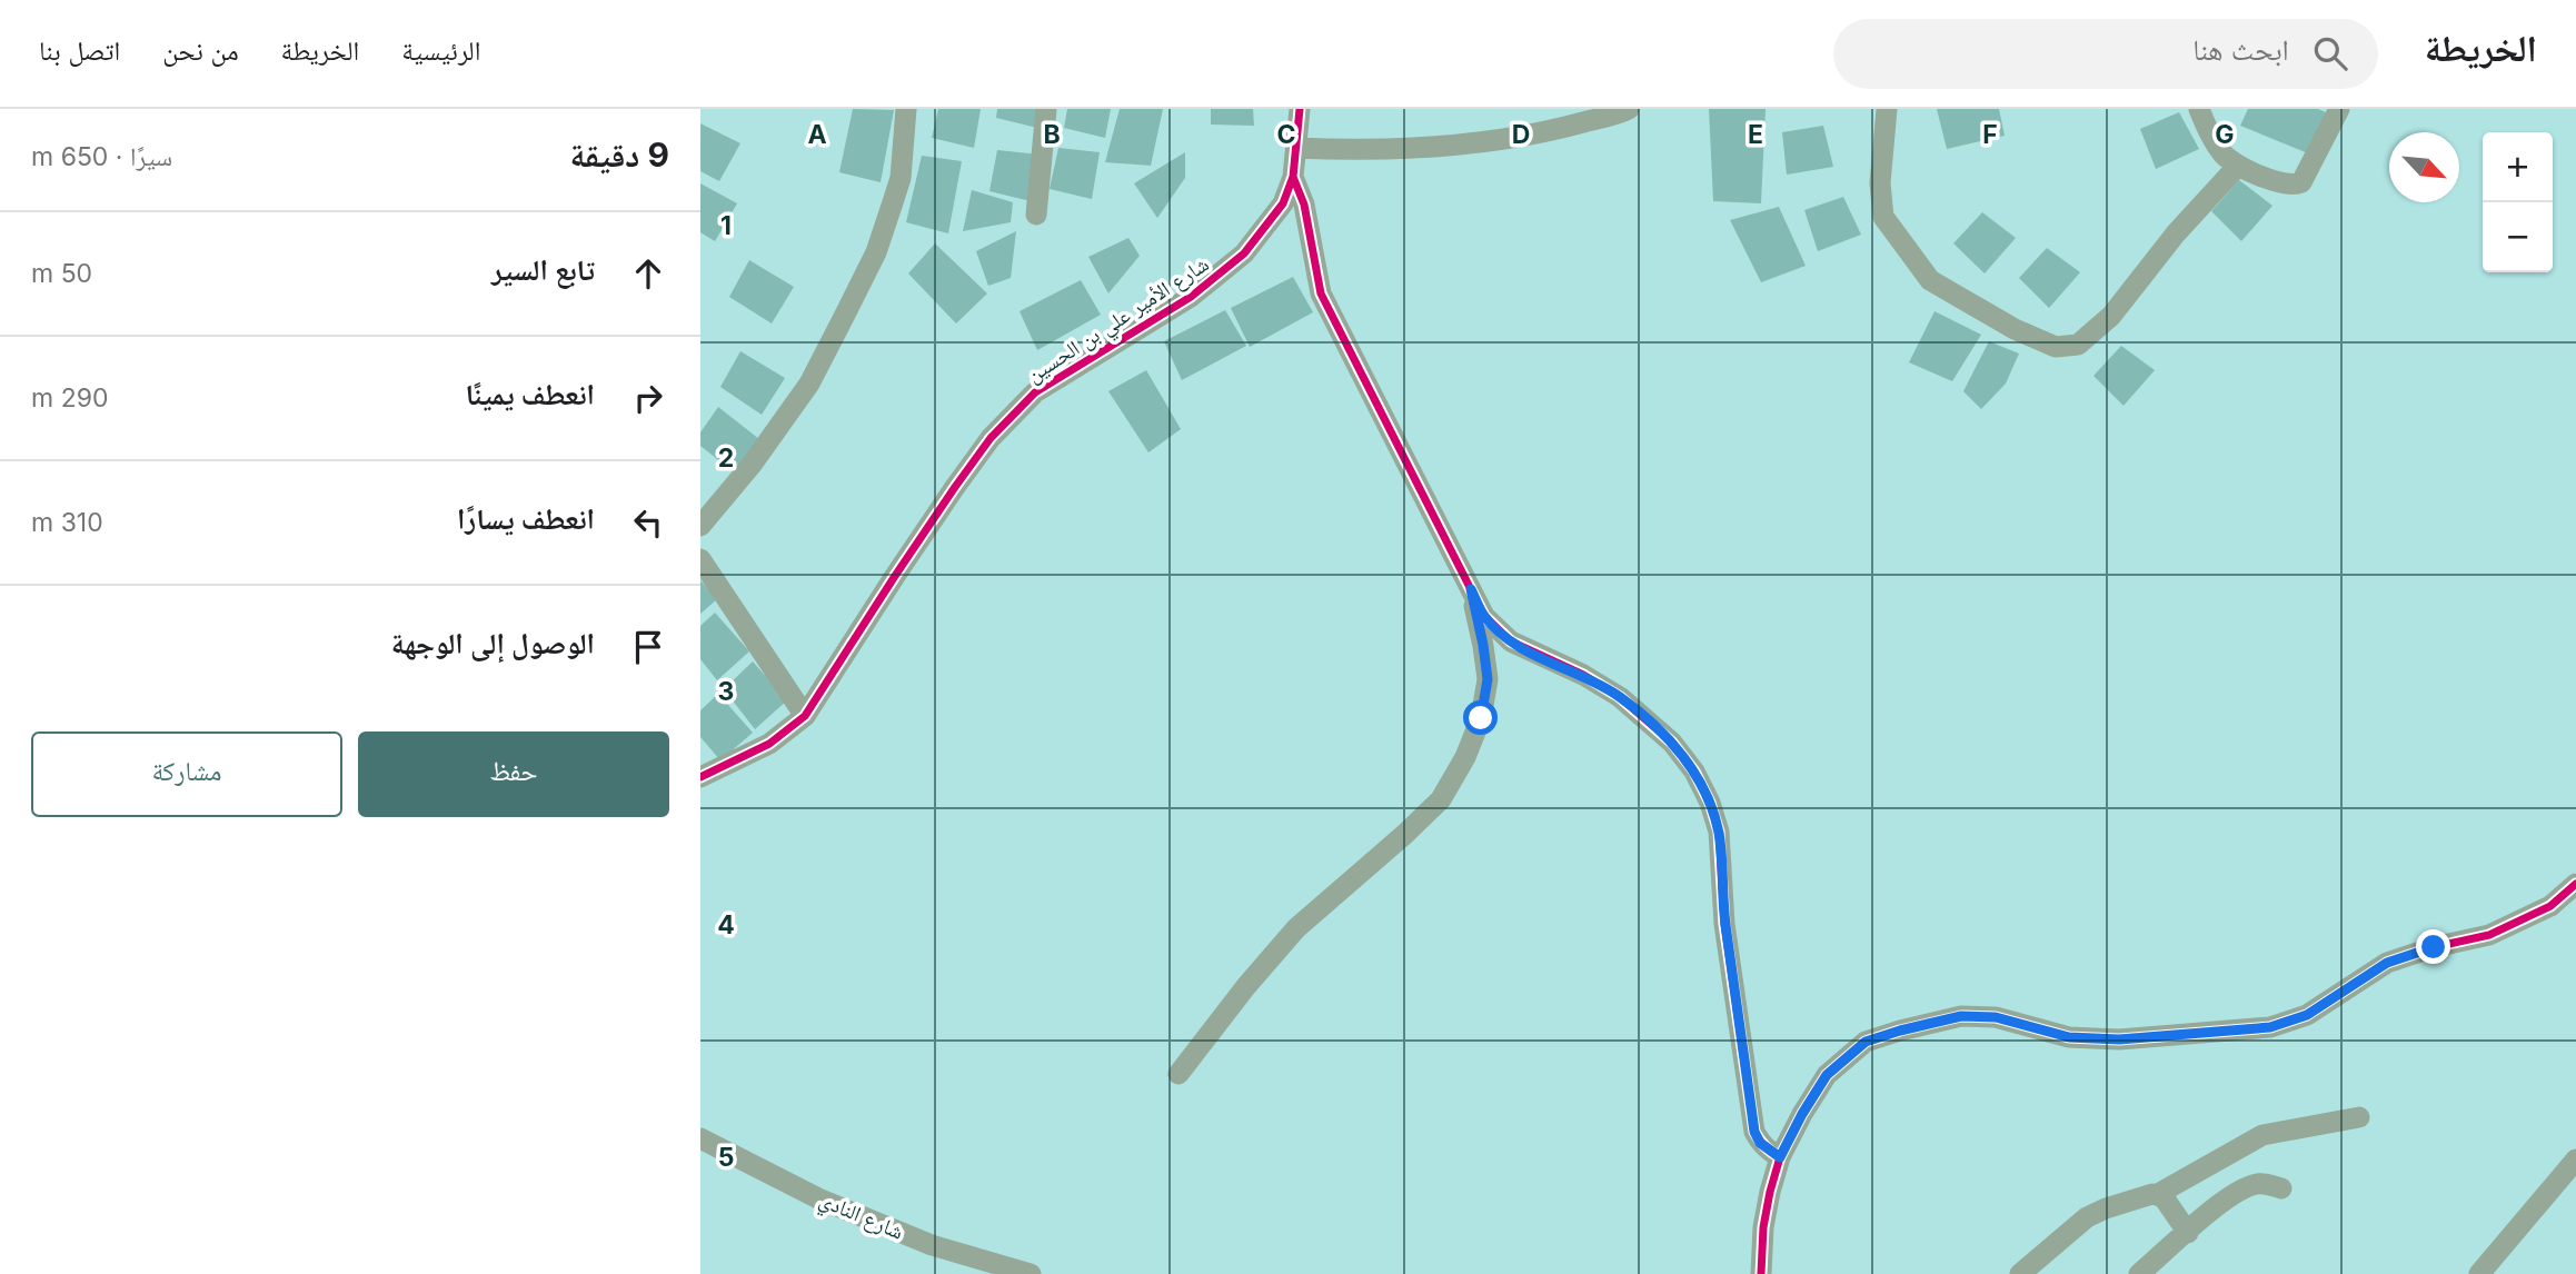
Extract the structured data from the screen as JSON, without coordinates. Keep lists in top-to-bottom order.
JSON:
{
  "streets": {
    "street": ["شارع الأمير علي بن الحسين", "شارع النادي"]
  },
  "north": "bottom right",
  "page": {
    "header": "الخريطة",
    "search": "ابحث هنا",
    "nav": [
      "الرئيسية",
      "الخريطة",
      "من نحن",
      "اتصل بنا"
    ],
    "heading": ["9 دقيقة", "سيرًا · 650 m"],
    "map_buttons": ["+", "−"],
    "list": [
      ["تابع السير", "50 m"],
      ["انعطف يمينًا", "290 m"],
      ["انعطف يسارًا", "310 m"],
      "الوصول إلى الوجهة"
    ],
    "buttons": ["حفظ", "مشاركة"]
  },
  "grid": {
    "columns": [
      "A",
      "B",
      "C",
      "D",
      "E",
      "F",
      "G"
    ],
    "rows": [
      "1",
      "2",
      "3",
      "4",
      "5"
    ]
  }
}
